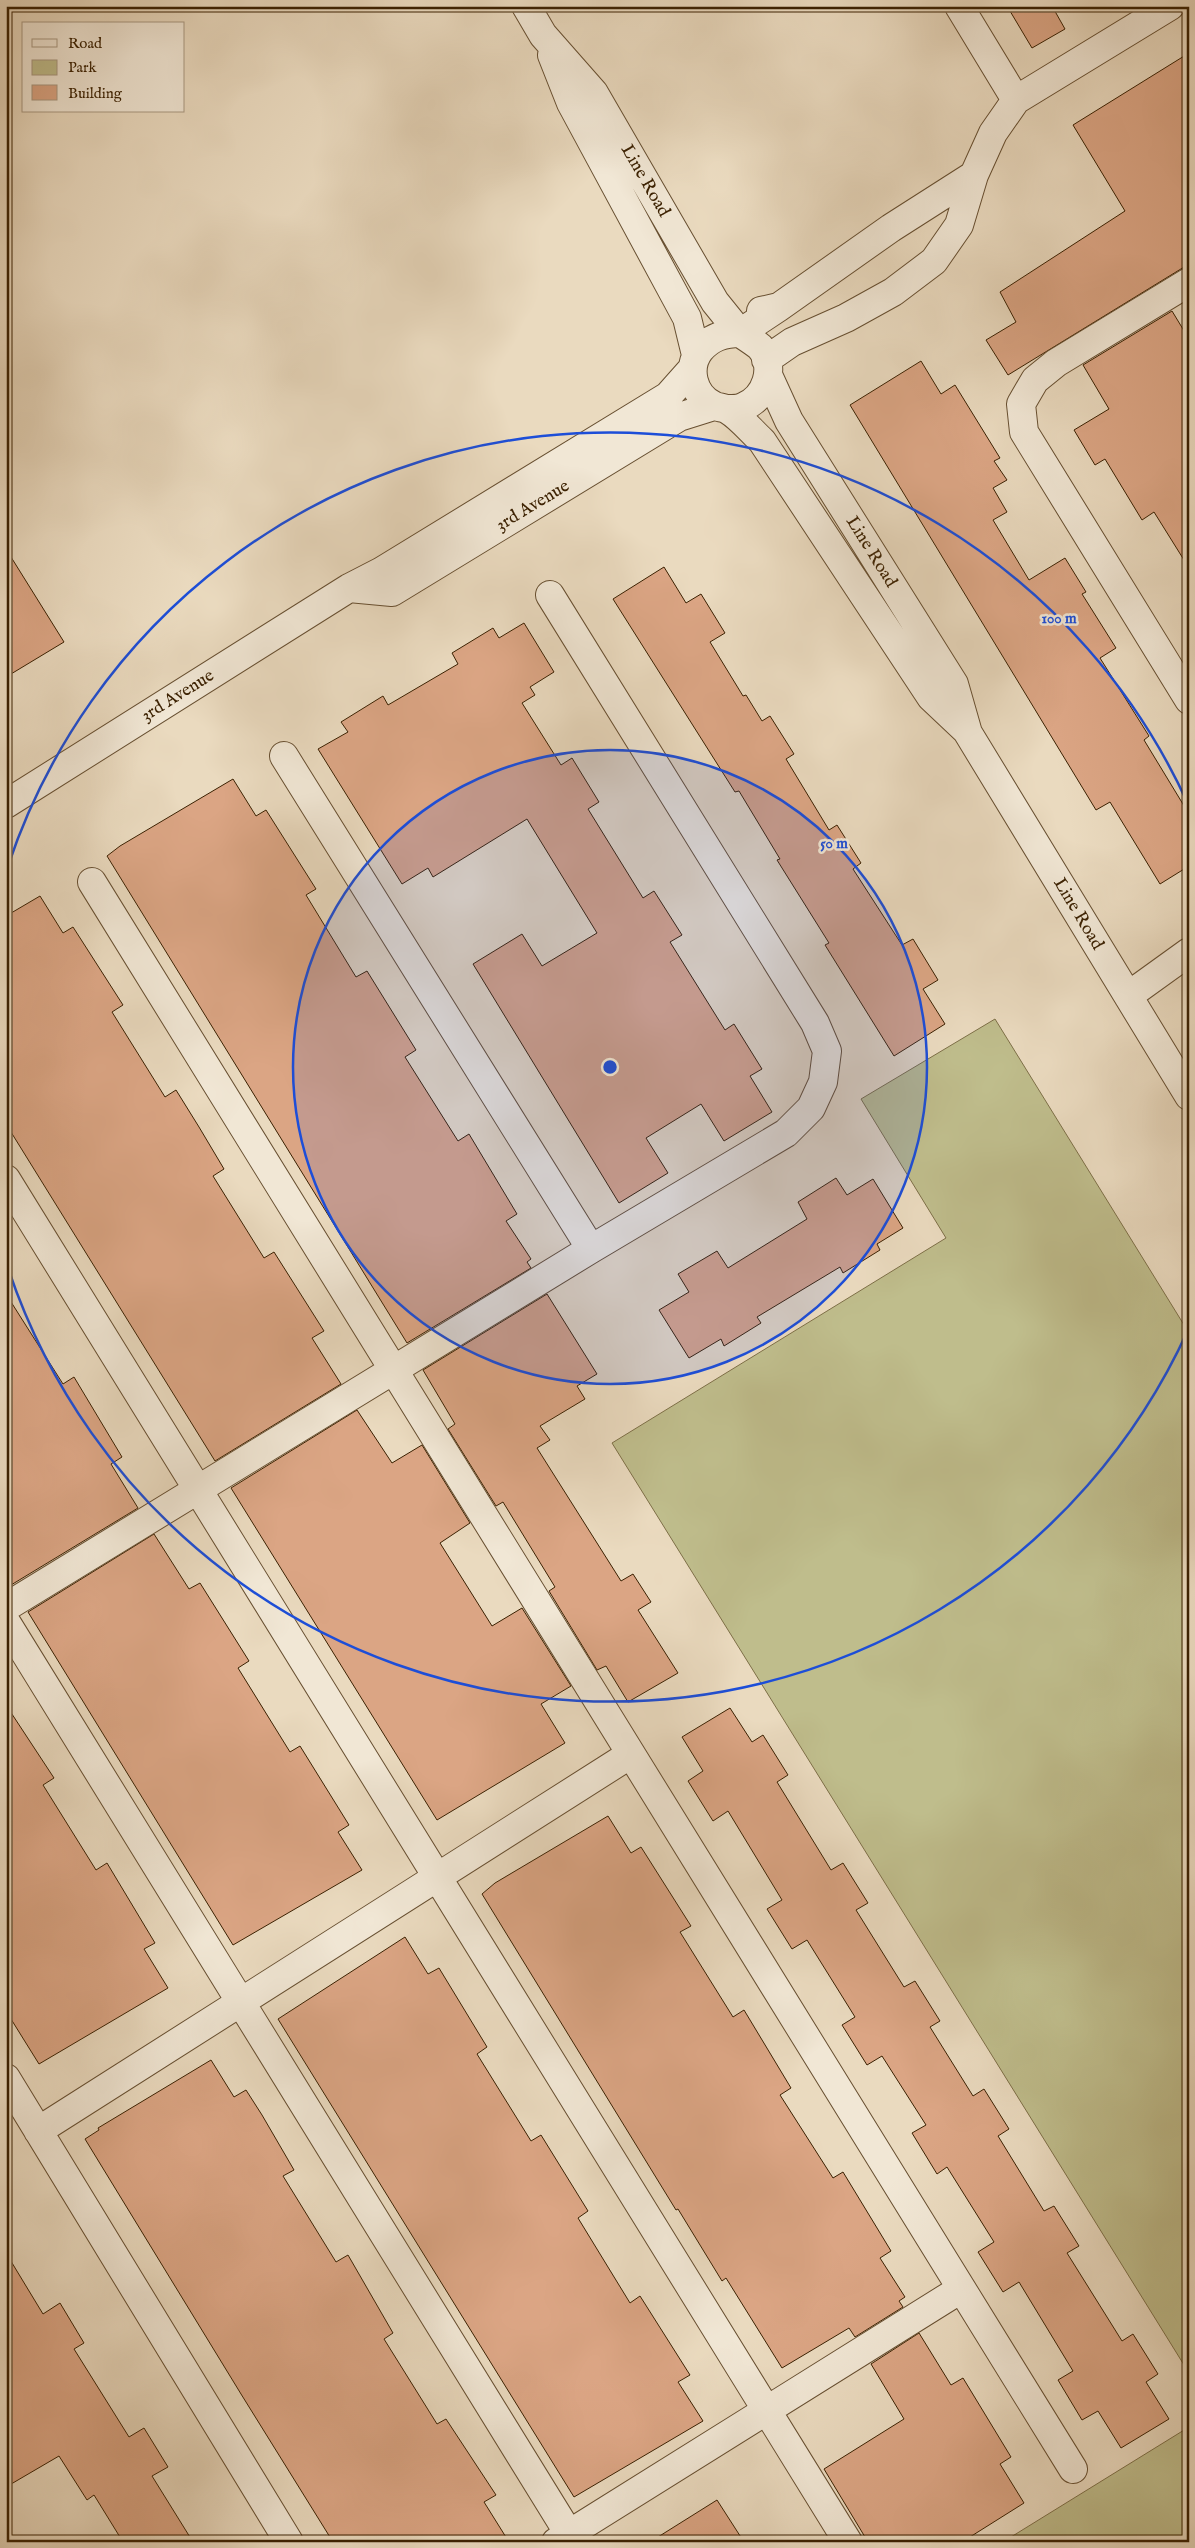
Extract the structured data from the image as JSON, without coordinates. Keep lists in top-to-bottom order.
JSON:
{
  "streets": {
    "street": ["Line Road", "3rd Avenue"]
  },
  "crossings": [
    ["Line Road", "3rd Avenue"]
  ],
  "legend": ["Road", "Park", "Building"],
  "rings": ["100 m", "50 m"]
}
